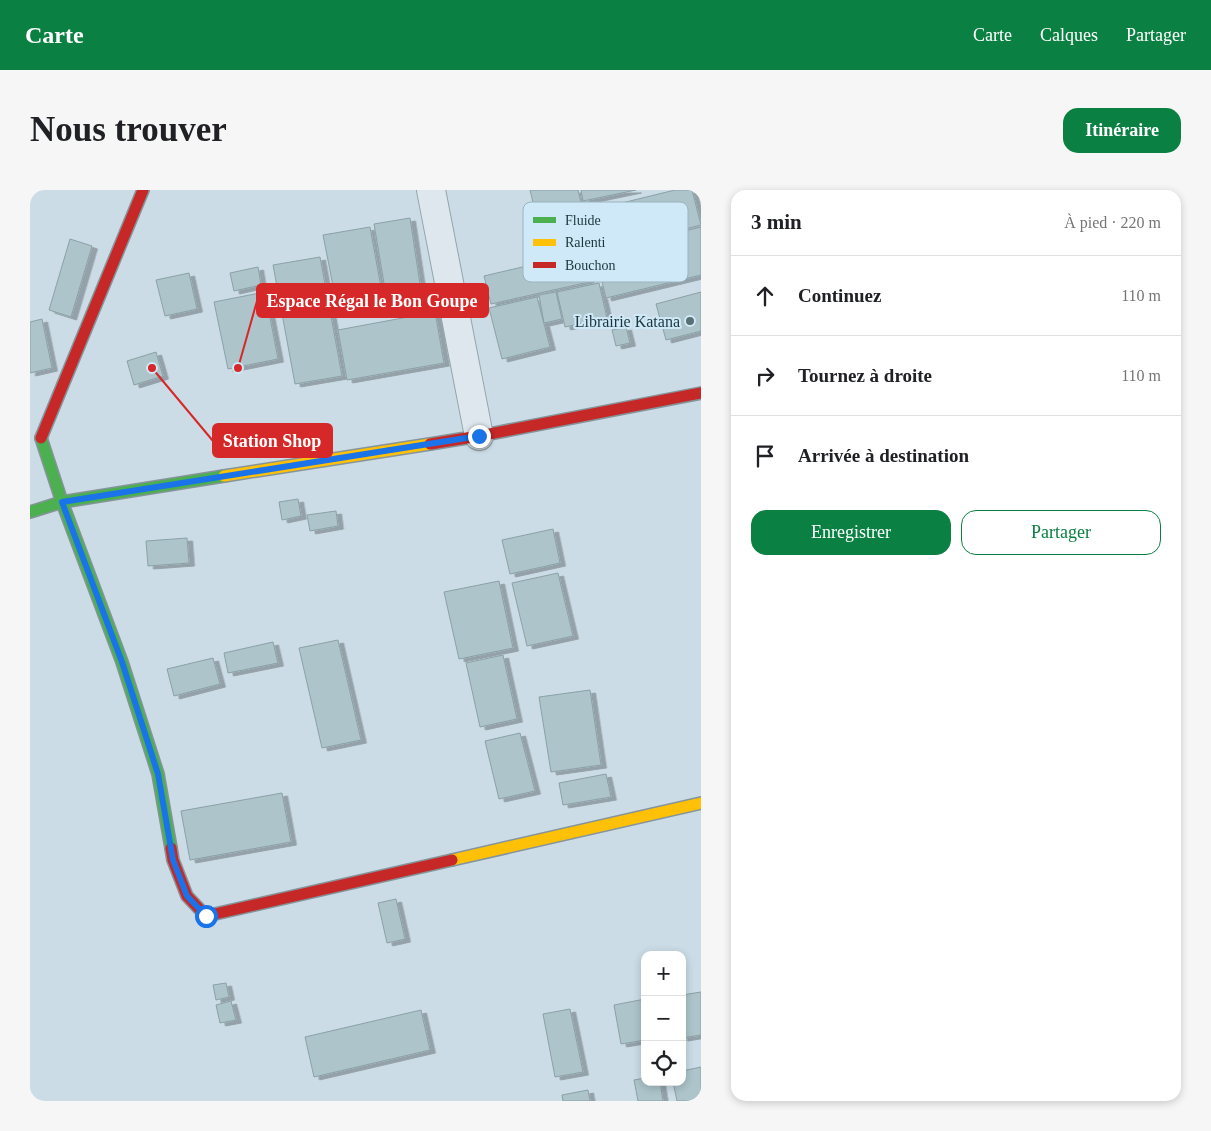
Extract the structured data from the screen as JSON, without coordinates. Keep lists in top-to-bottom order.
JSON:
{
  "places": ["Librairie Katana", "Station Shop", "Espace Régal le Bon Goupe"],
  "legend": ["Fluide", "Ralenti", "Bouchon"],
  "page": {
    "header": "Carte",
    "nav": ["Carte", "Calques", "Partager"],
    "buttons": [
      "Itinéraire",
      ["Enregistrer", "Partager"]
    ],
    "title": "Nous trouver",
    "heading": ["3 min", "À pied · 220 m"],
    "list": [
      ["Continuez", "110 m"],
      ["Tournez à droite", "110 m"],
      "Arrivée à destination"
    ],
    "map_buttons": ["+", "−"]
  }
}
